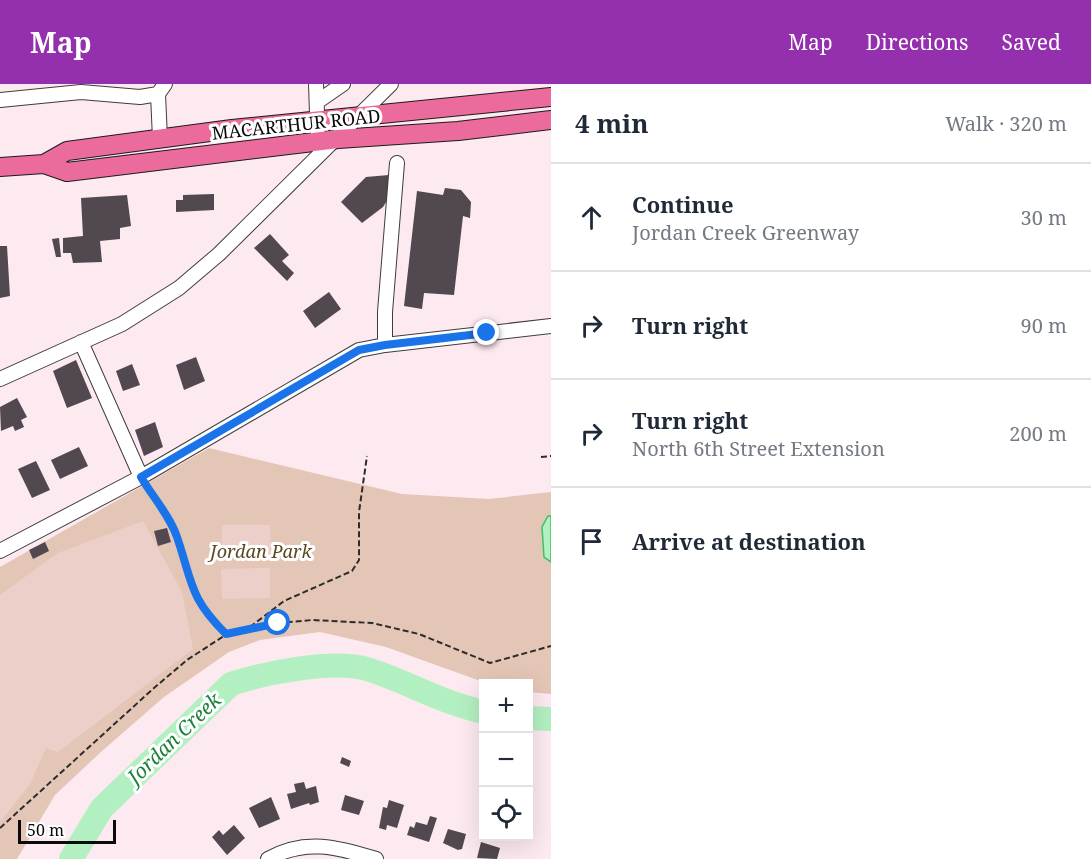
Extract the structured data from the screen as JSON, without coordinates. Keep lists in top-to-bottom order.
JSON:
{
  "streets": {
    "main road": ["MACARTHUR ROAD"]
  },
  "water": ["Jordan Creek"],
  "parks": ["Jordan Park"],
  "scale_bar": "50 m",
  "page": {
    "header": "Map",
    "nav": ["Map", "Directions", "Saved"],
    "heading": ["4 min", "Walk · 320 m"],
    "list": [
      ["Continue", "Jordan Creek Greenway", "30 m"],
      ["Turn right", "90 m"],
      ["Turn right", "North 6th Street Extension", "200 m"],
      "Arrive at destination"
    ],
    "map_buttons": ["+", "−"],
    "scale": "50 m"
  }
}
